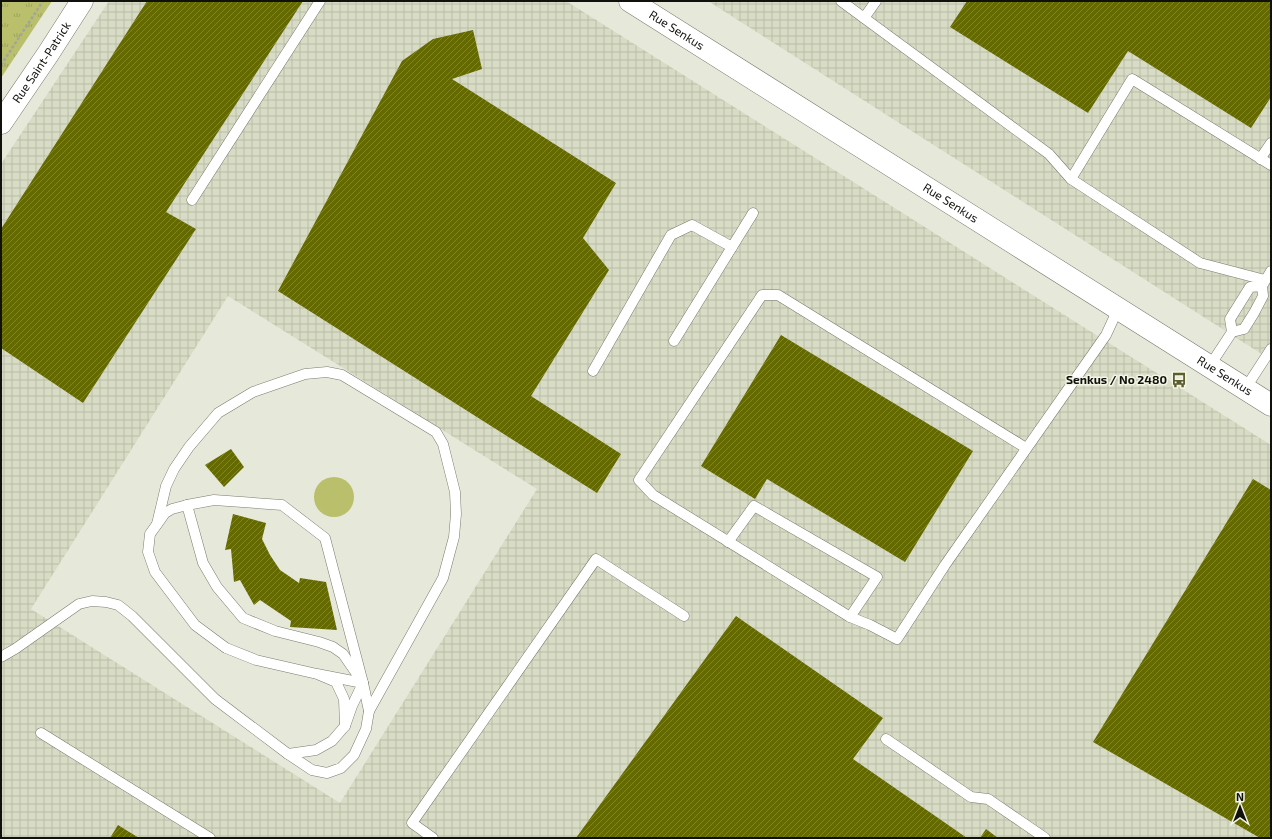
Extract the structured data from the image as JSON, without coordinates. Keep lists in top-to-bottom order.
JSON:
{
  "streets": {
    "street": ["Rue Senkus", "Rue Saint-Patrick"]
  },
  "places": {
    "bus stop": ["Senkus / No 2480"]
  },
  "north": "top"
}
